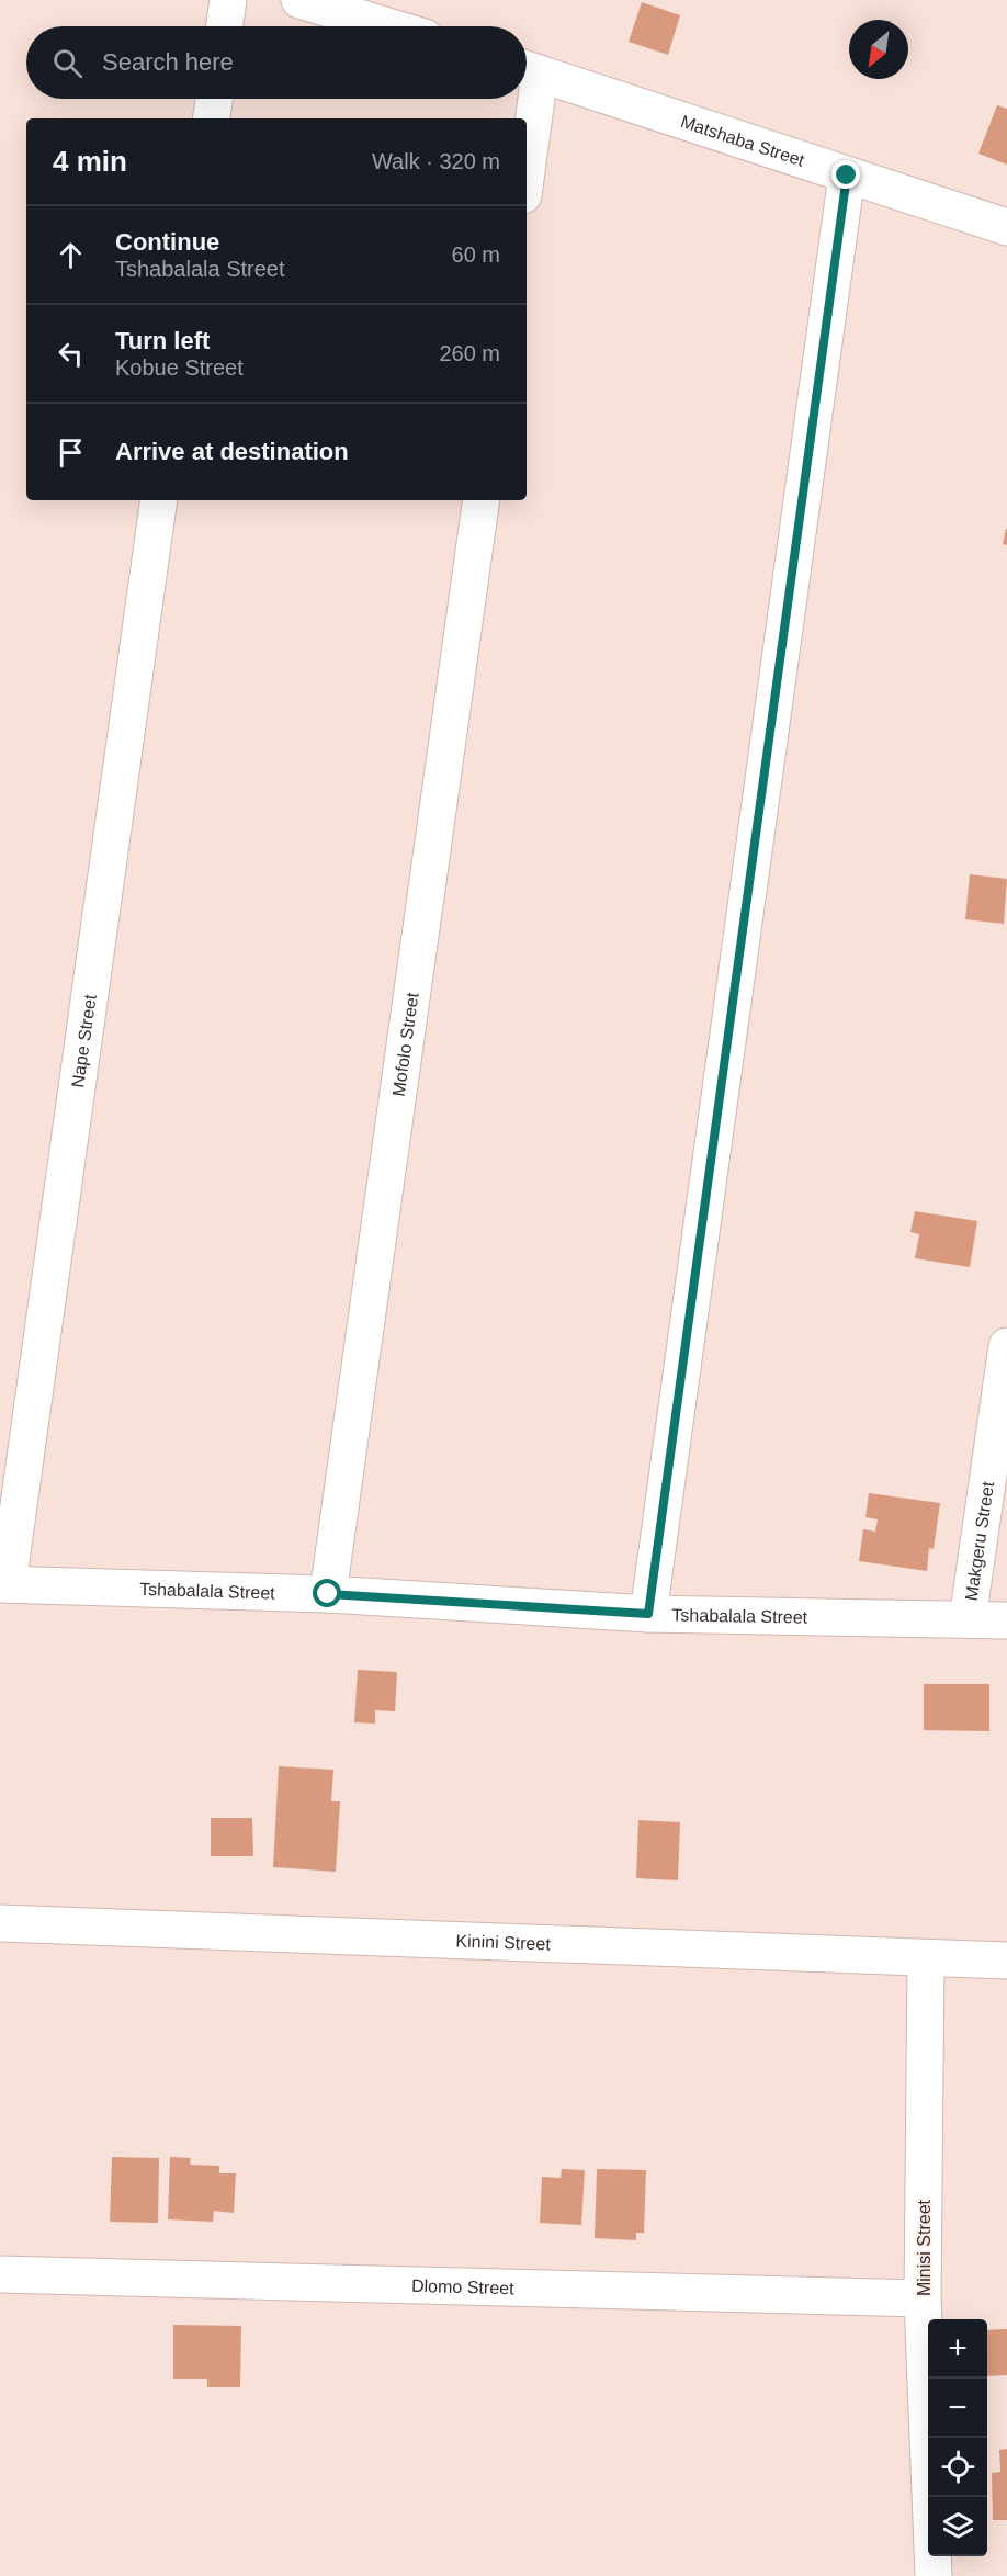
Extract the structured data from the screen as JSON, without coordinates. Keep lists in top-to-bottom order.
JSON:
{
  "streets": {
    "street": [
      "Matshaba Street",
      "Nape Street",
      "Mofolo Street",
      "Makgeru Street",
      "Tshabalala Street",
      "Kinini Street",
      "Minisi Street",
      "Dlomo Street"
    ]
  },
  "crossings": [
    ["Nape Street", "Tshabalala Street"],
    ["Mofolo Street", "Tshabalala Street"],
    ["Makgeru Street", "Tshabalala Street"],
    ["Kinini Street", "Minisi Street"],
    ["Minisi Street", "Dlomo Street"]
  ],
  "north": "bottom left",
  "page": {
    "search": "Search here",
    "heading": ["4 min", "Walk · 320 m"],
    "list": [
      ["Continue", "Tshabalala Street", "60 m"],
      ["Turn left", "Kobue Street", "260 m"],
      "Arrive at destination"
    ],
    "map_buttons": ["+", "−"]
  }
}
